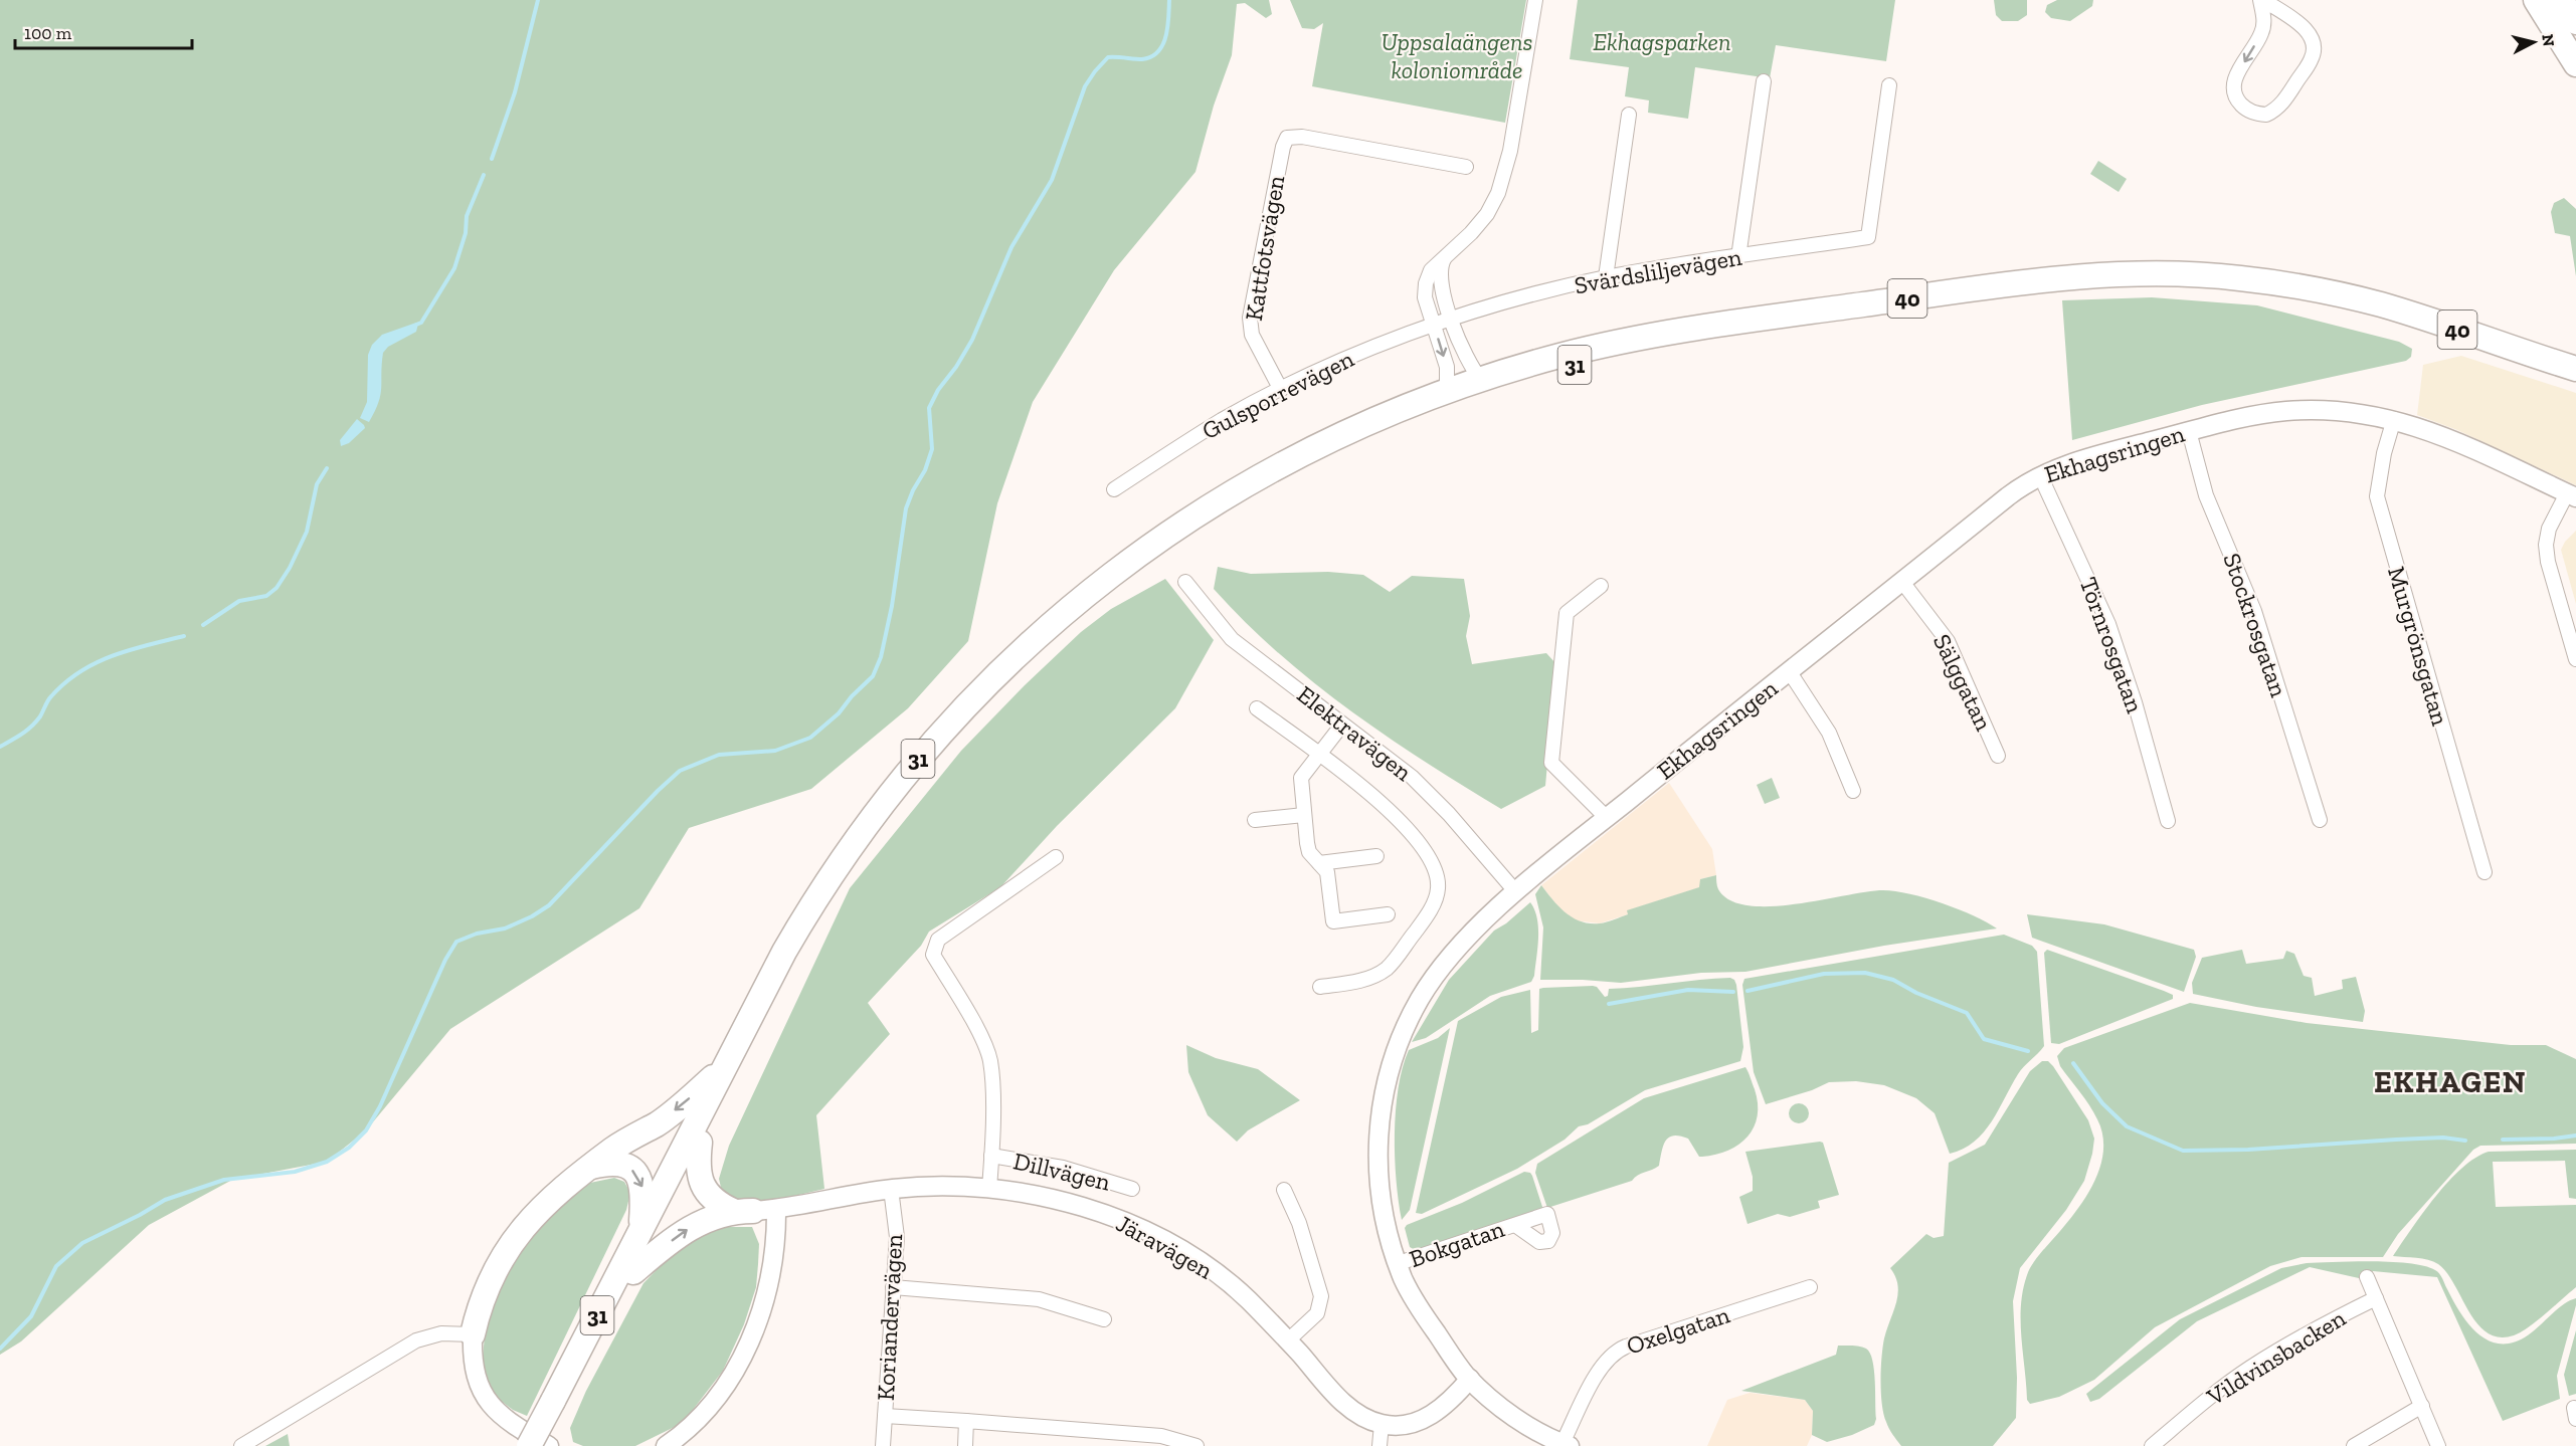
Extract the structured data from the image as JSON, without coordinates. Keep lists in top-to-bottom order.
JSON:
{
  "streets": {
    "highway": ["40", "31"],
    "street": [
      "Kattfotsvägen",
      "Svärdsliljevägen",
      "Gulsporrevägen",
      "Ekhagsringen",
      "Stockrosgatan",
      "Törnrosgatan",
      "Murgrönsgatan",
      "Sälggatan",
      "Elektravägen",
      "Dillvägen",
      "Bokgatan",
      "Järavägen",
      "Koriandervägen",
      "Oxelgatan",
      "Vildvinsbacken"
    ]
  },
  "crossings": [
    ["Kattfotsvägen", "Gulsporrevägen"],
    ["Svärdsliljevägen", "Gulsporrevägen"],
    ["40", "31"],
    ["Ekhagsringen", "Stockrosgatan"],
    ["Ekhagsringen", "Törnrosgatan"],
    ["Ekhagsringen", "Murgrönsgatan"],
    ["Ekhagsringen", "Sälggatan"],
    ["Ekhagsringen", "Elektravägen"],
    ["Ekhagsringen", "Bokgatan"],
    ["Ekhagsringen", "Järavägen"],
    ["Ekhagsringen", "Oxelgatan"],
    ["Järavägen", "Koriandervägen"]
  ],
  "districts": ["EKHAGEN"],
  "parks": ["Uppsalaängens koloniområde", "Ekhagsparken"],
  "scale_bar": "100 m",
  "north": "right"
}
